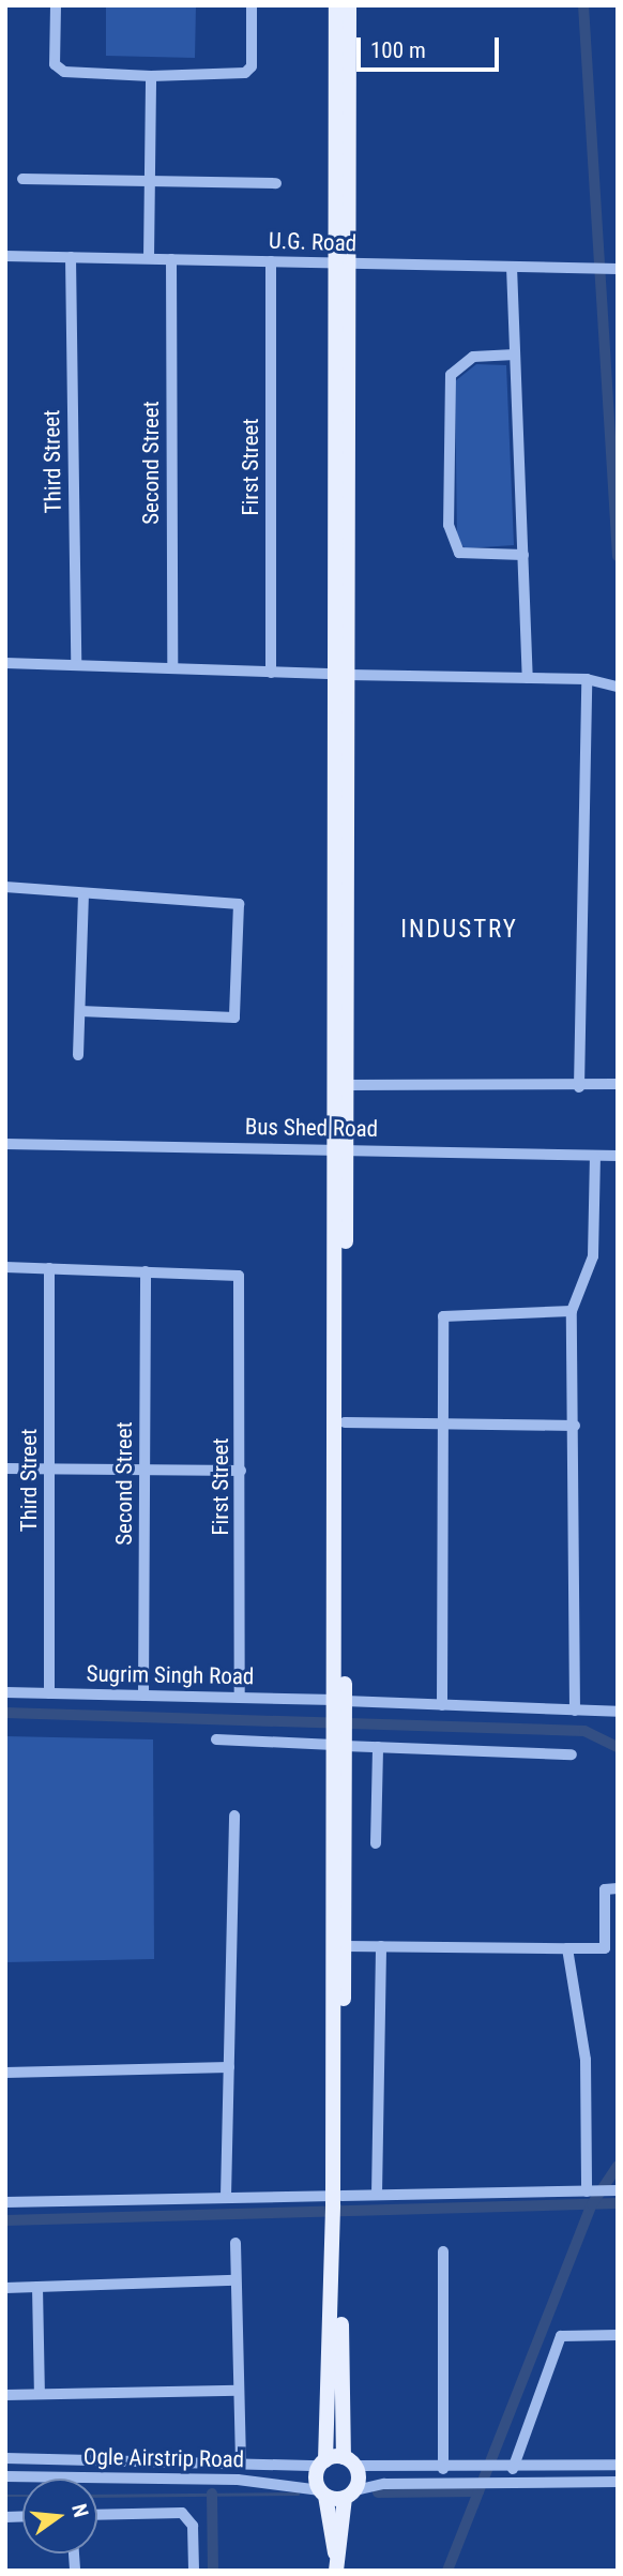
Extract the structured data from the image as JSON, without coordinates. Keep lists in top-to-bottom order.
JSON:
{
  "streets": {
    "street": [
      "U.G. Road",
      "Third Street",
      "Second Street",
      "First Street",
      "Bus Shed Road",
      "Sugrim Singh Road",
      "Ogle Airstrip Road"
    ]
  },
  "crossings": [
    ["U.G. Road", "Third Street"],
    ["U.G. Road", "Second Street"],
    ["U.G. Road", "First Street"],
    ["Third Street", "Sugrim Singh Road"],
    ["Second Street", "First Street"],
    ["Second Street", "Sugrim Singh Road"],
    ["First Street", "Sugrim Singh Road"]
  ],
  "districts": ["INDUSTRY"],
  "scale_bar": "100 m",
  "north": "right"
}
